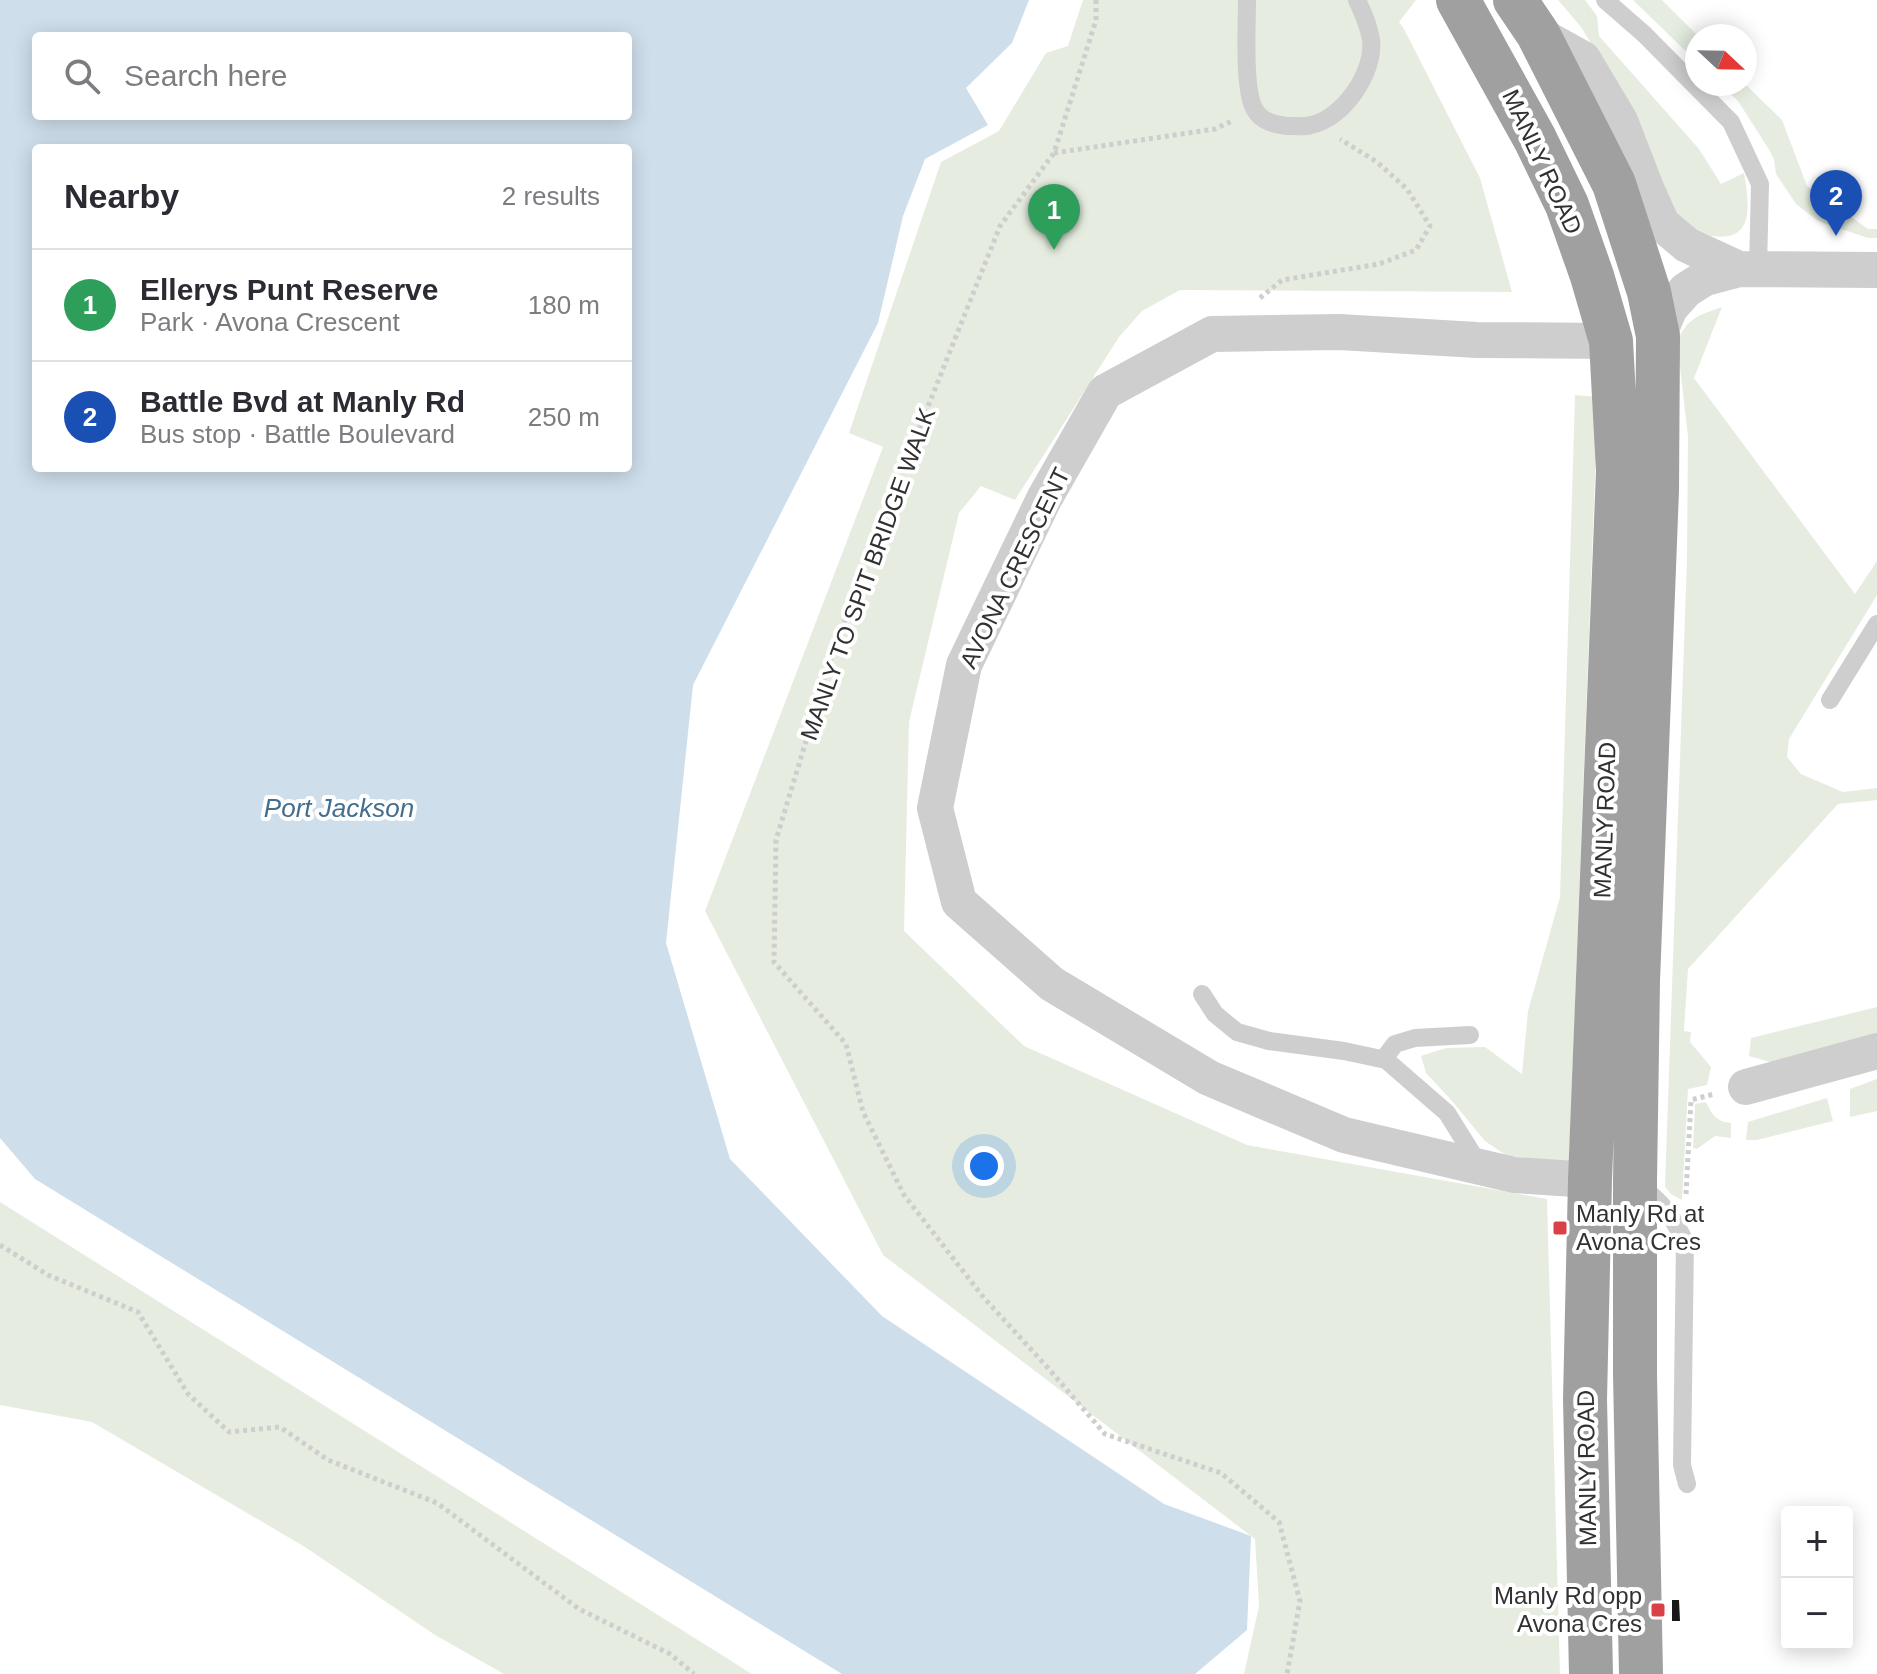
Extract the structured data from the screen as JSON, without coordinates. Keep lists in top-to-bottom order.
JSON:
{
  "streets": {
    "highway": ["MANLY ROAD", "AVONA CRESCENT"],
    "path": ["MANLY TO SPIT BRIDGE WALK"]
  },
  "crossings": [
    ["MANLY ROAD", "AVONA CRESCENT"]
  ],
  "water": ["Port Jackson"],
  "places": {
    "transit": ["Manly Rd at Avona Cres", "Manly Rd opp Avona Cres"]
  },
  "north": "right",
  "page": {
    "search": "Search here",
    "heading": ["Nearby", "2 results"],
    "pins": ["2", "1"],
    "list": [
      {
        "mark": "1",
        "name": "Ellerys Punt Reserve",
        "note": "Park · Avona Crescent",
        "value": "180 m"
      },
      {
        "mark": "2",
        "name": "Battle Bvd at Manly Rd",
        "note": "Bus stop · Battle Boulevard",
        "value": "250 m"
      }
    ],
    "map_buttons": ["+", "−"]
  }
}
